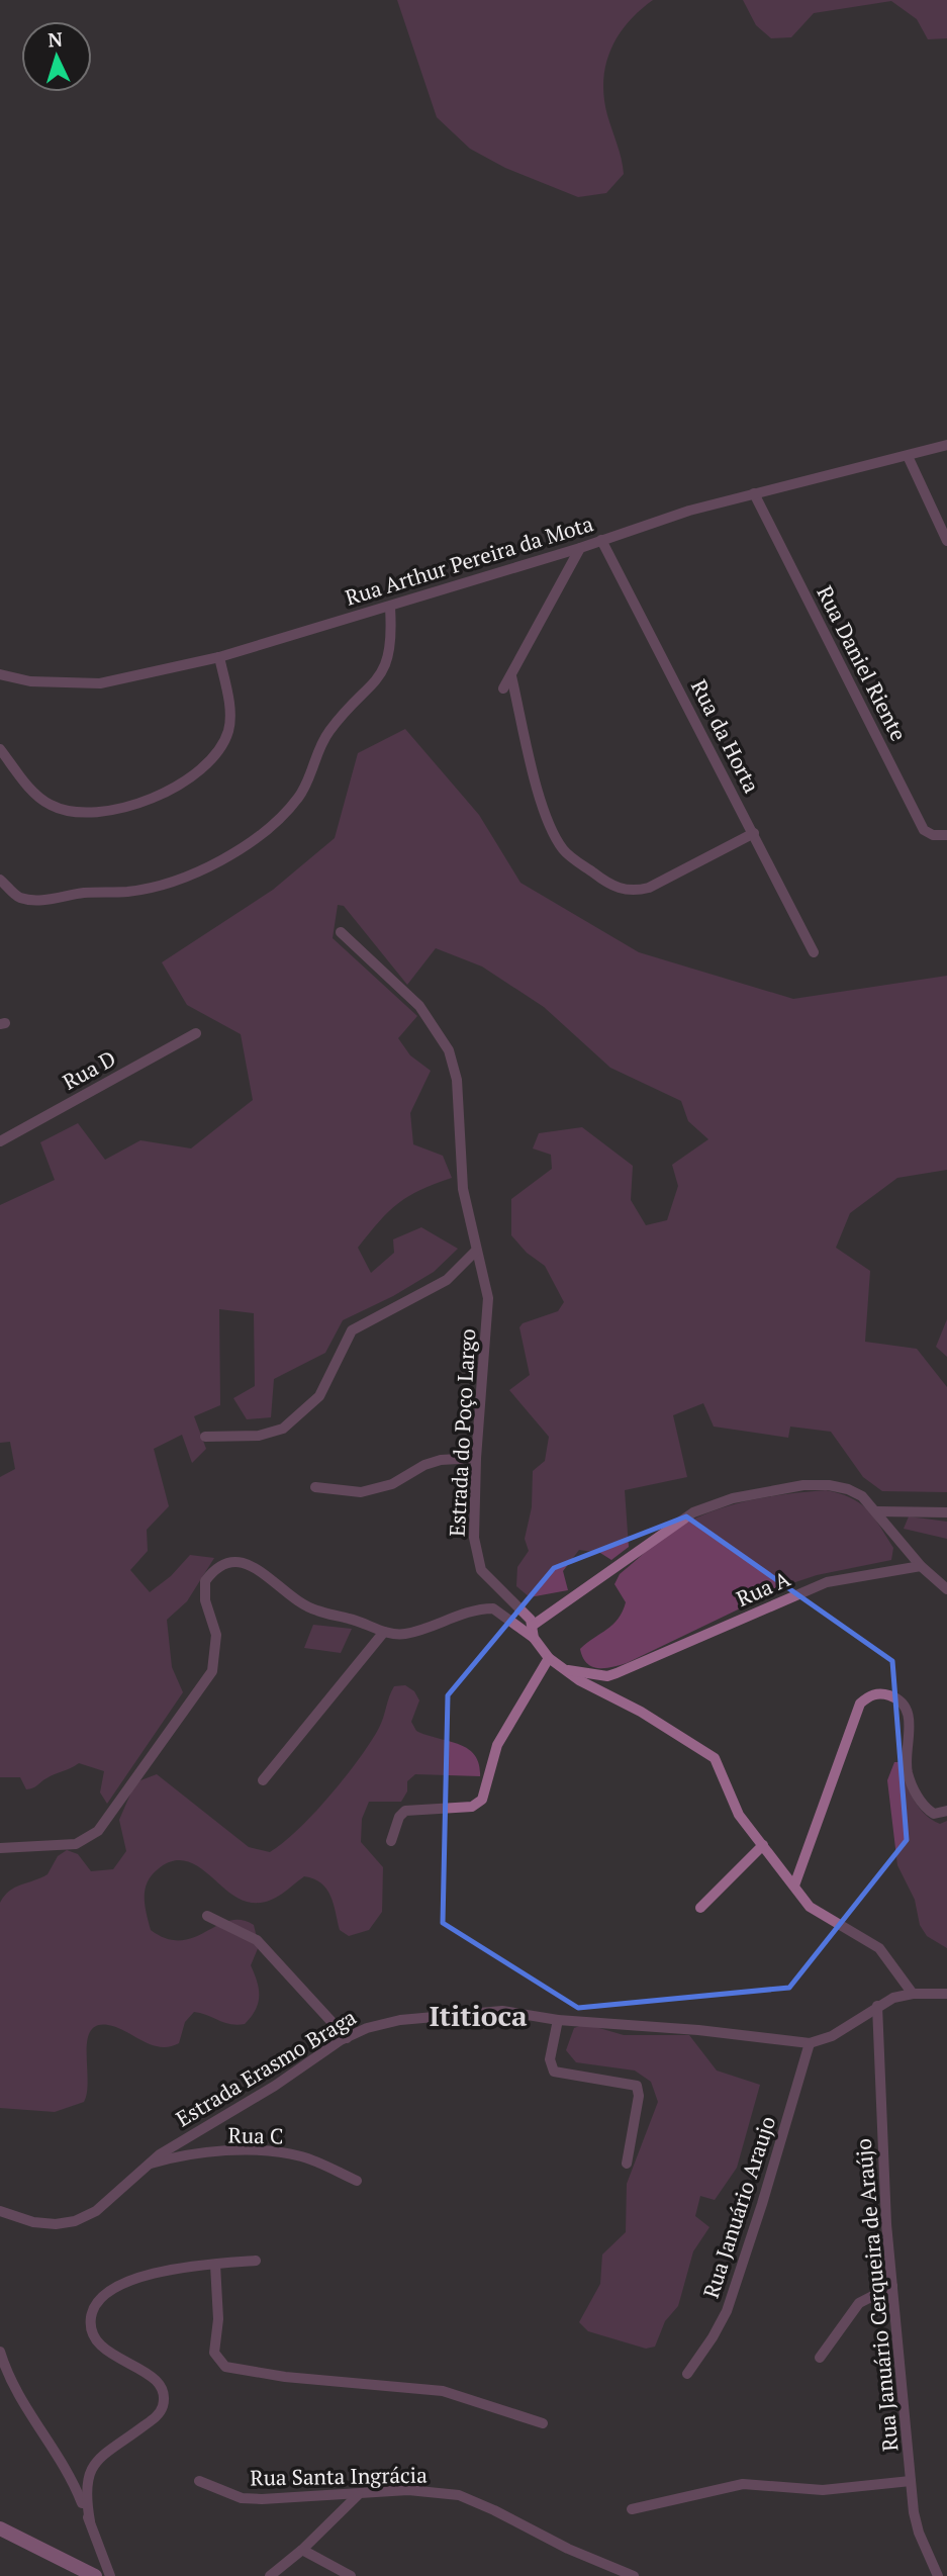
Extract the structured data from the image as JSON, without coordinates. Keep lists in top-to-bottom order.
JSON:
{
  "streets": {
    "street": [
      "Rua Arthur Pereira da Mota",
      "Rua Daniel Riente",
      "Rua da Horta",
      "Rua D",
      "Estrada do Poço Largo",
      "Rua A",
      "Estrada Erasmo Braga",
      "Rua C",
      "Rua Januário Araujo",
      "Rua Januário Cerqueira de Araújo",
      "Rua Santa Ingrácia"
    ]
  },
  "crossings": [
    ["Rua Arthur Pereira da Mota", "Rua Daniel Riente"],
    ["Rua Arthur Pereira da Mota", "Rua da Horta"],
    ["Estrada Erasmo Braga", "Rua C"],
    ["Estrada Erasmo Braga", "Rua Januário Araujo"],
    ["Estrada Erasmo Braga", "Rua Januário Cerqueira de Araújo"]
  ],
  "districts": ["Ititioca"],
  "north": "top"
}
